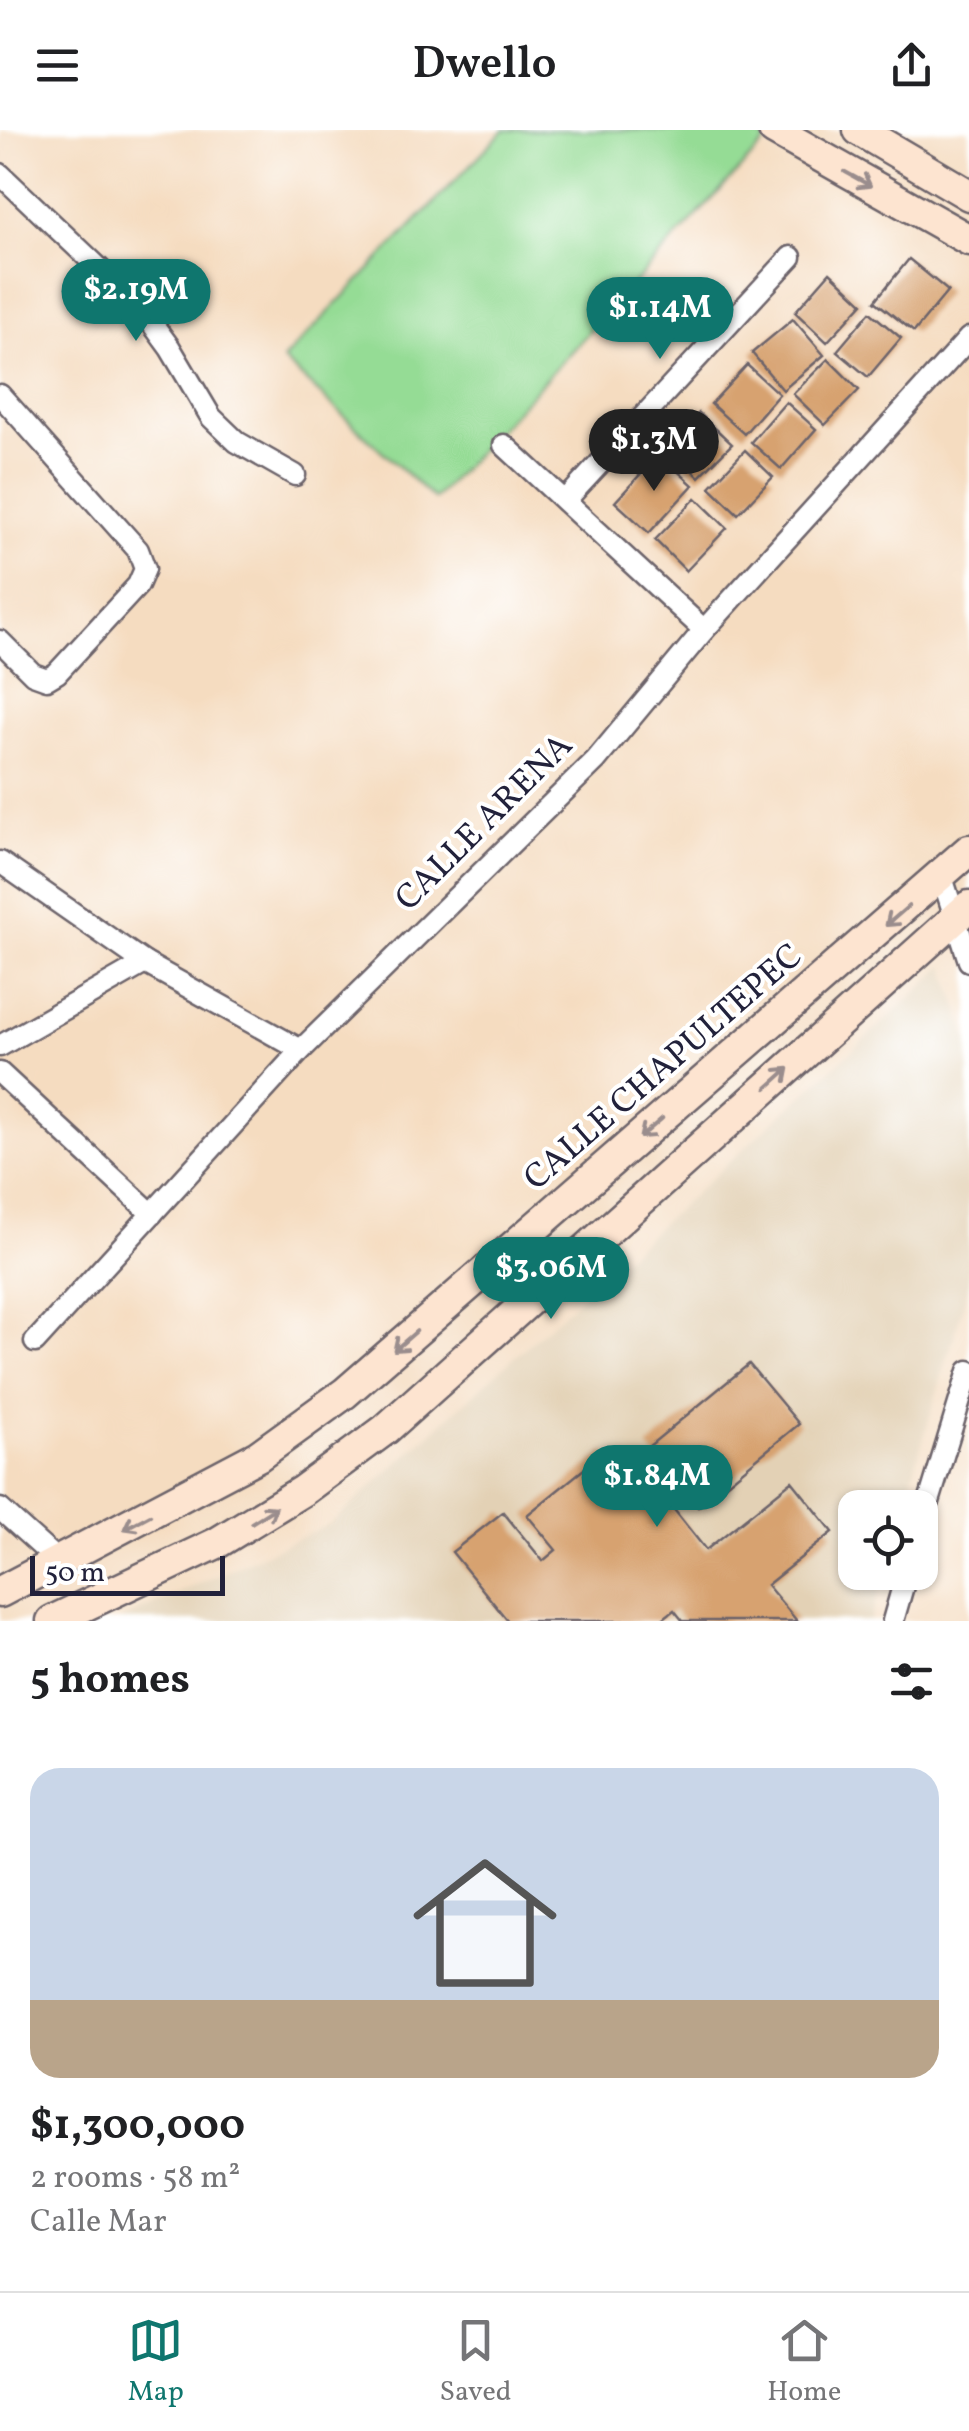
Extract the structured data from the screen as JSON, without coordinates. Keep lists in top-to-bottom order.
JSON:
{
  "streets": {
    "street": ["CALLE ARENA", "CALLE CHAPULTEPEC"]
  },
  "scale_bar": "50 m",
  "page": {
    "header": "Dwello",
    "price": [
      "$2.19M",
      "$1.14M",
      "$1.3M",
      "$3.06M",
      "$1.84M"
    ],
    "scale": "50 m",
    "heading": "5 homes",
    "list": [
      {
        "name": "$1,300,000",
        "note": "2 rooms · 58 m² · Calle Mar"
      }
    ],
    "tabs": ["Map", "Saved", "Home"]
  }
}
